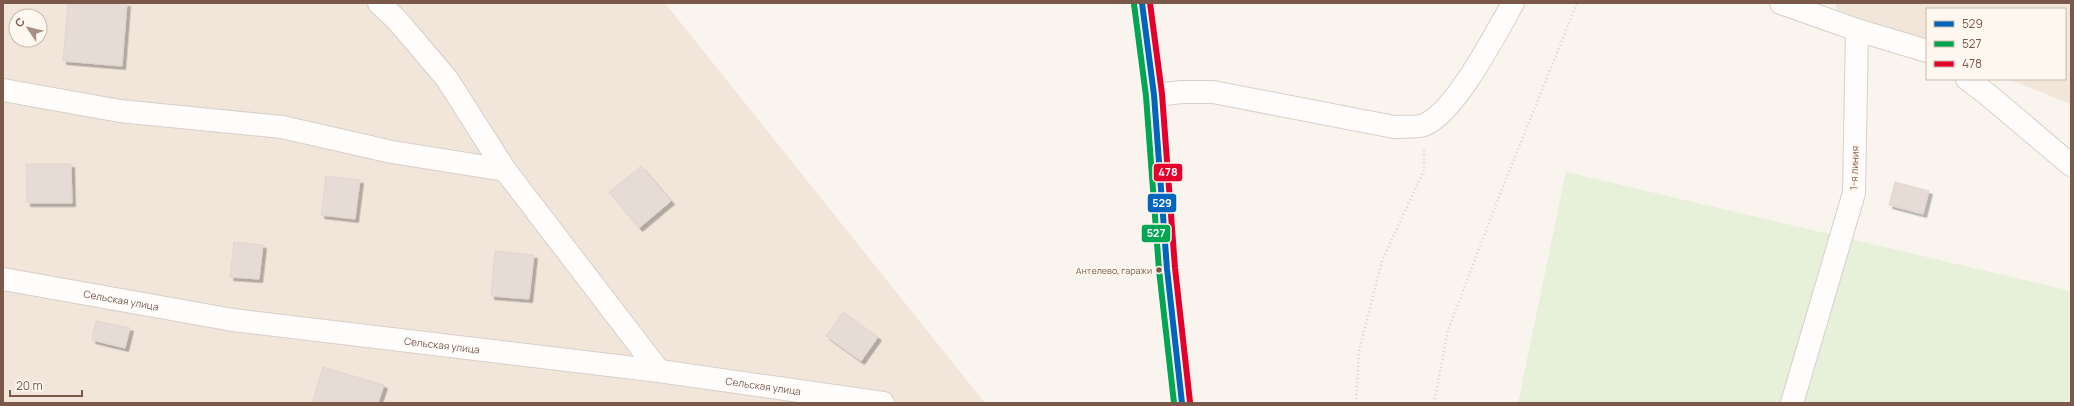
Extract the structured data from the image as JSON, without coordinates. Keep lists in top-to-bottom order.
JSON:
{
  "streets": {
    "street": ["1-я линия", "Сельская улица"]
  },
  "places": ["Антелево, гаражи"],
  "lines": ["transit line 529", "transit line 478", "transit line 527"],
  "legend": ["529", "527", "478"],
  "scale_bar": "20 m",
  "north": "top left"
}
